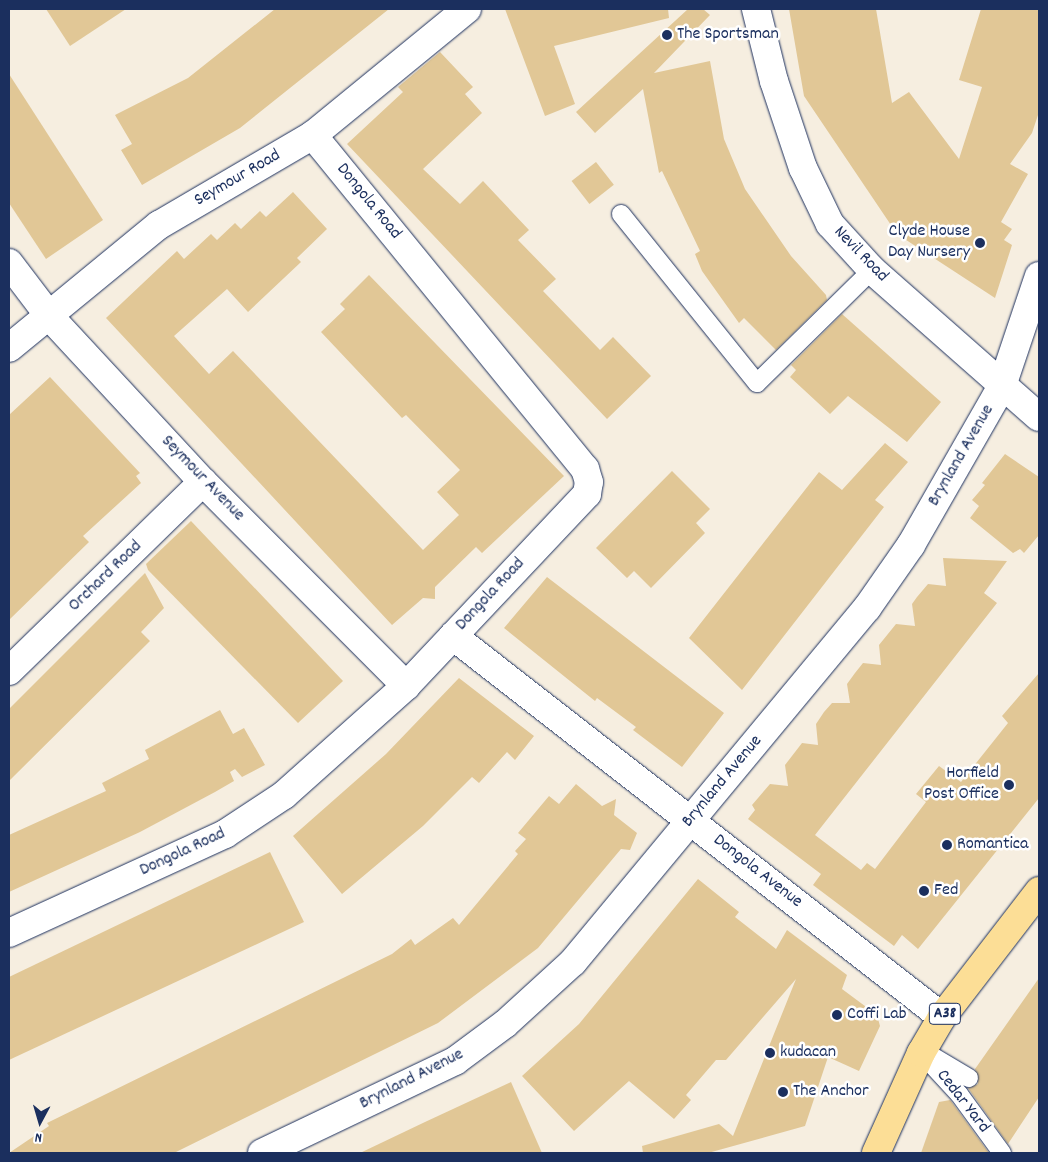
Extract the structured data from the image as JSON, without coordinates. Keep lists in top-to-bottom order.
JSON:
{
  "streets": {
    "main road": ["A38"],
    "street": [
      "Seymour Road",
      "Dongola Road",
      "Nevil Road",
      "Brynland Avenue",
      "Seymour Avenue",
      "Orchard Road",
      "Dongola Avenue"
    ],
    "lane": ["Cedar Yard"]
  },
  "crossings": [
    ["Seymour Road", "Dongola Road"],
    ["Seymour Road", "Seymour Avenue"],
    ["Dongola Road", "Seymour Avenue"],
    ["Dongola Road", "Dongola Avenue"],
    ["Nevil Road", "Brynland Avenue"],
    ["Brynland Avenue", "Dongola Avenue"],
    ["Seymour Avenue", "Orchard Road"],
    ["Dongola Avenue", "A38"],
    ["A38", "Cedar Yard"]
  ],
  "places": [
    "The Sportsman",
    "Clyde House Day Nursery",
    "Horfield Post Office",
    "Romantica",
    "Fed",
    "Coffi Lab",
    "kudacan",
    "The Anchor"
  ],
  "north": "bottom"
}
